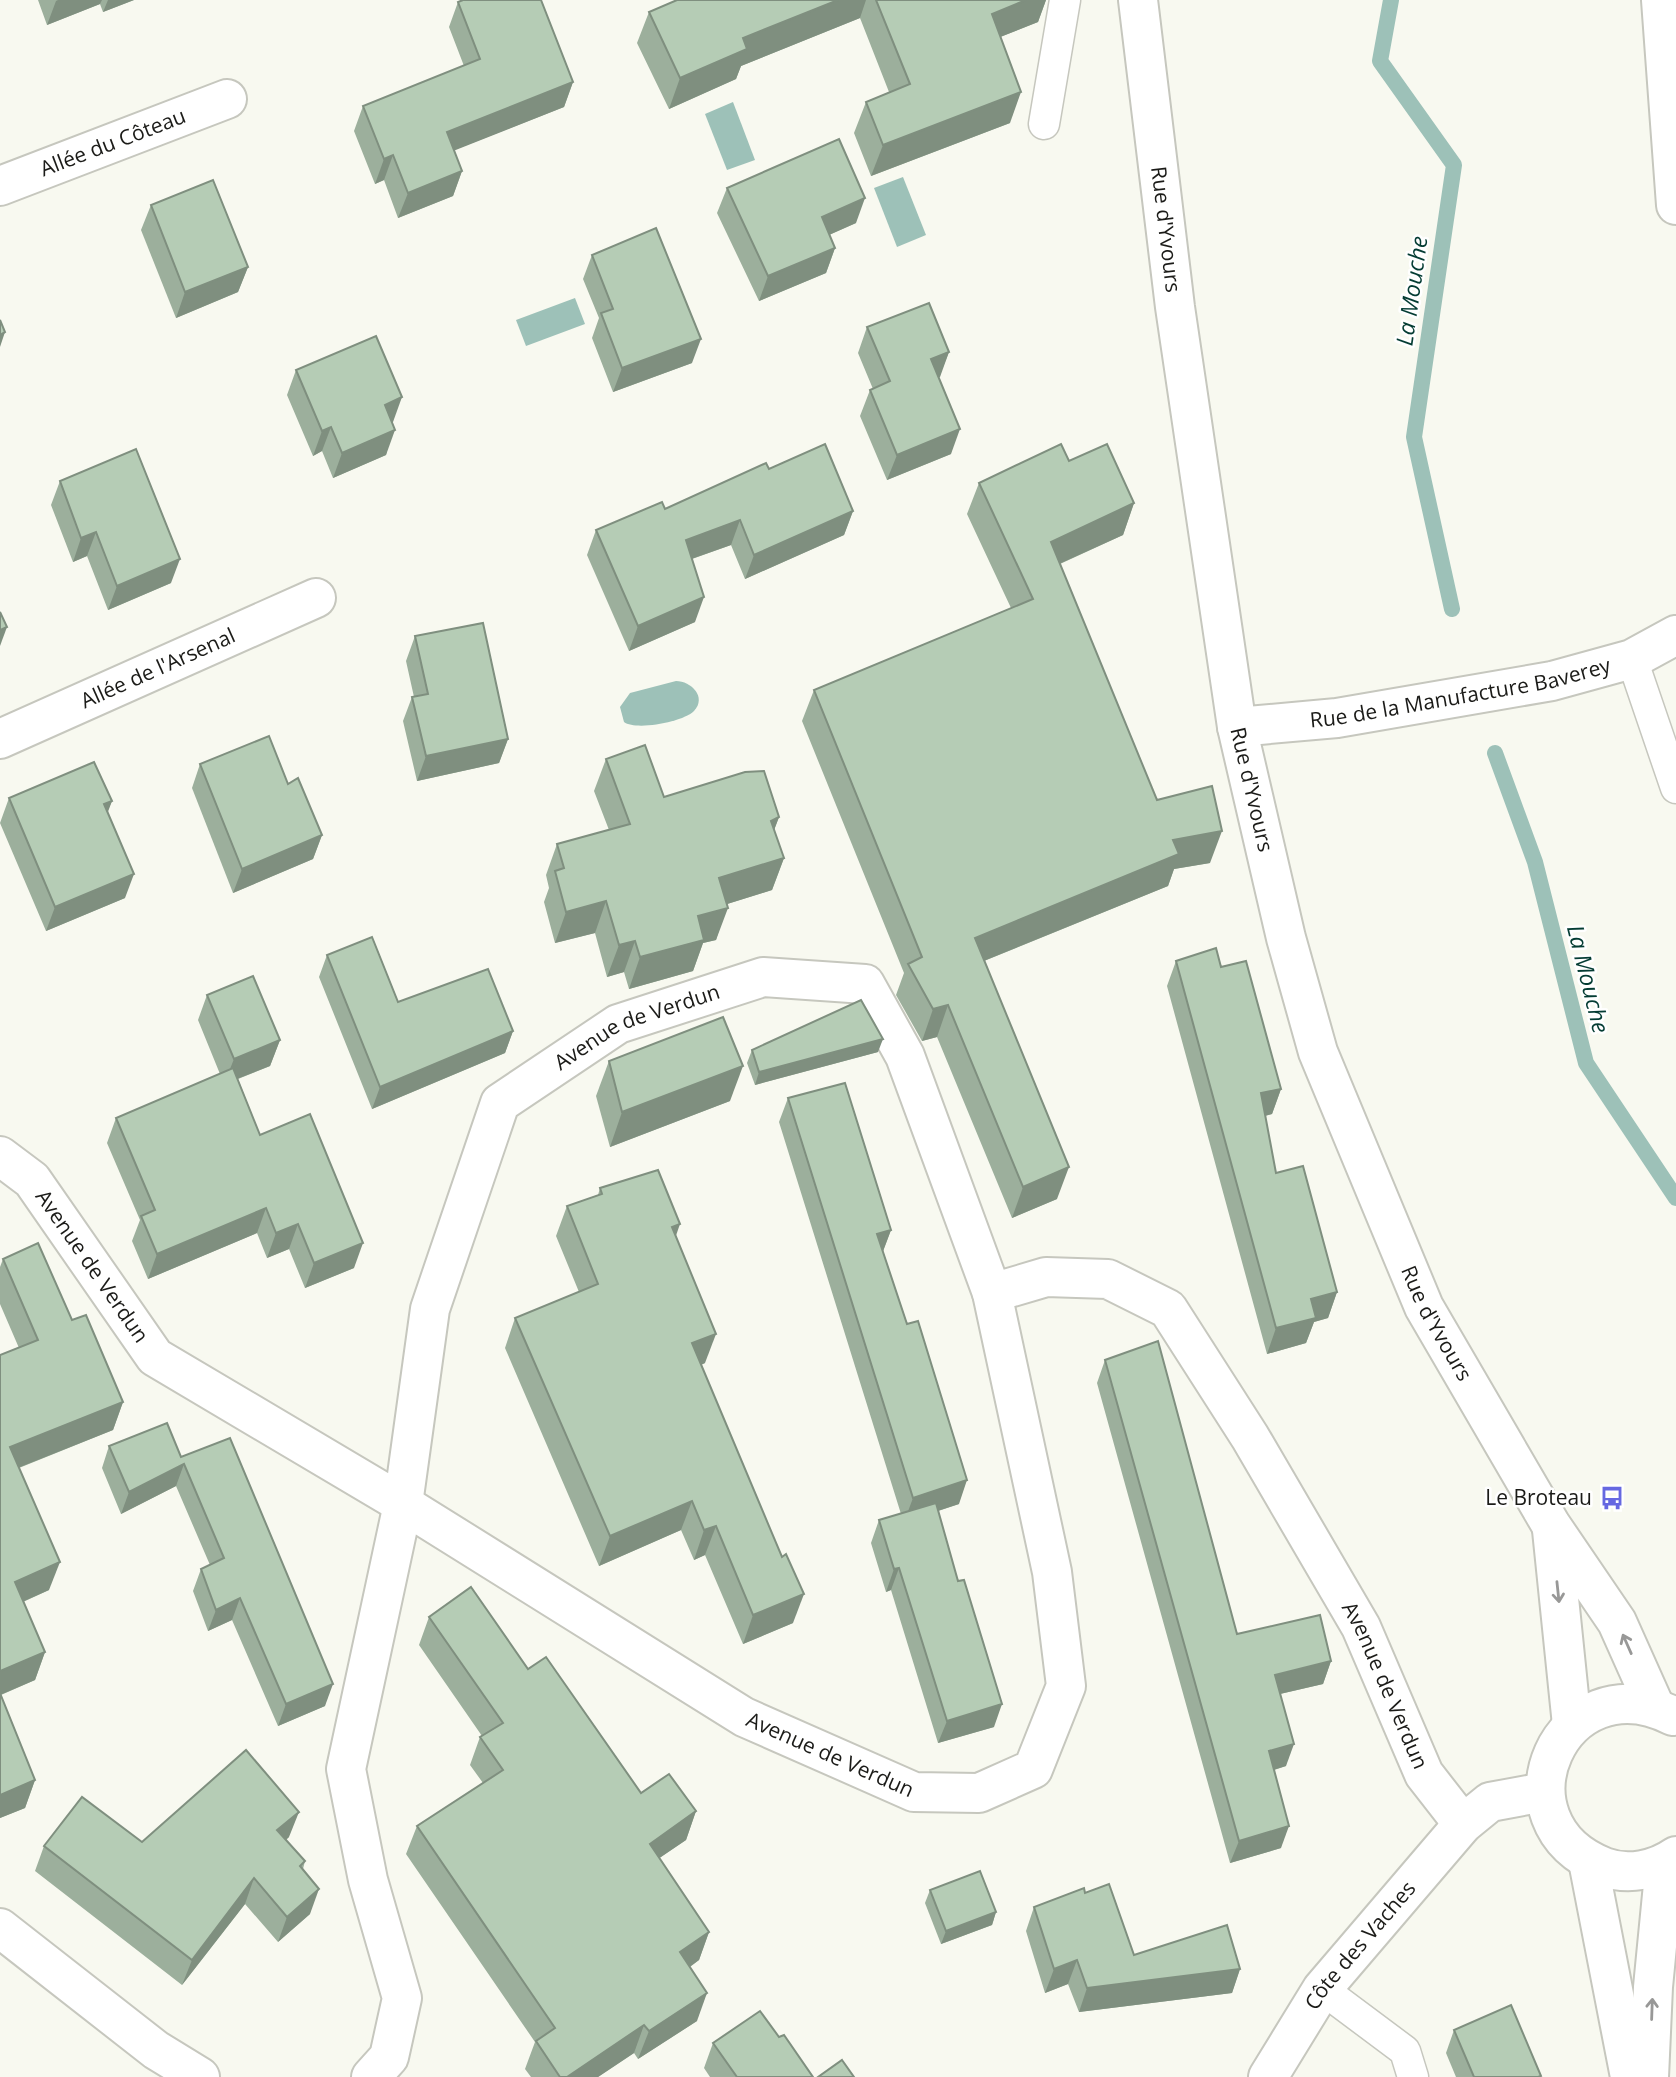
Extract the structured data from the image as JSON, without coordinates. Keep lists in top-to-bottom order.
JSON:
{
  "streets": {
    "street": [
      "Allée du Côteau",
      "Rue d'Yvours",
      "Allée de l'Arsenal",
      "Rue de la Manufacture Baverey",
      "Avenue de Verdun",
      "Côte des Vaches"
    ]
  },
  "crossings": [
    ["Rue d'Yvours", "Rue de la Manufacture Baverey"],
    ["Avenue de Verdun", "Côte des Vaches"]
  ],
  "water": ["La Mouche"],
  "places": {
    "bus stop": ["Le Broteau"]
  }
}
